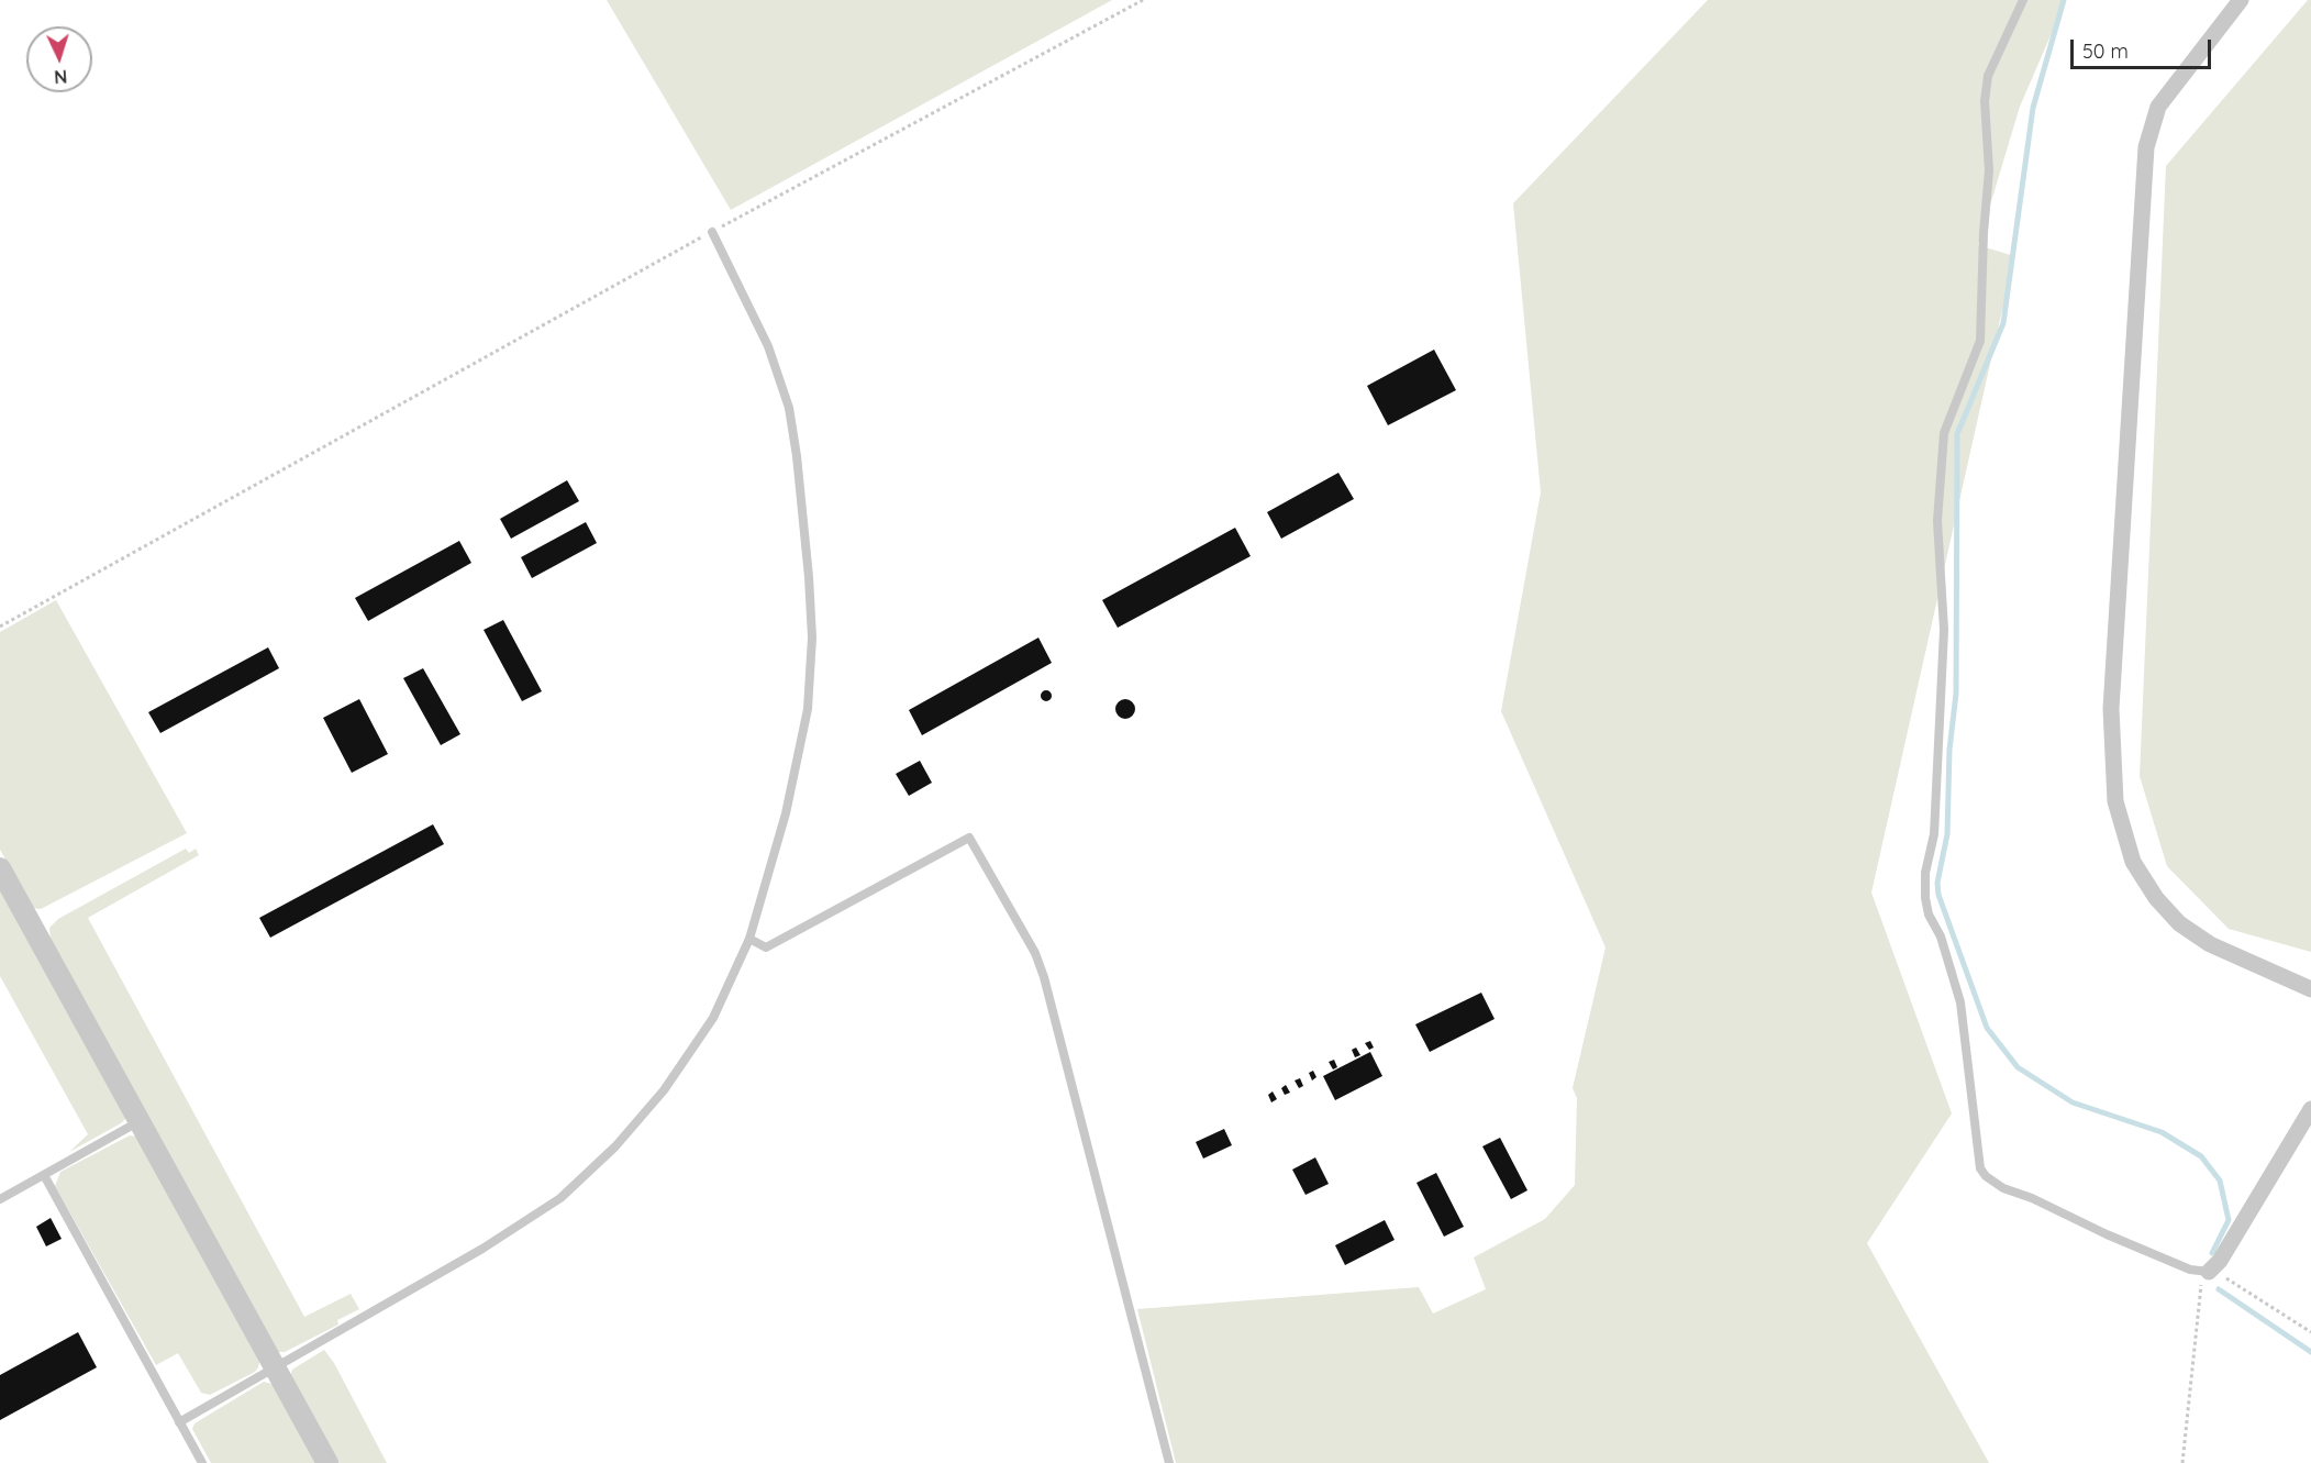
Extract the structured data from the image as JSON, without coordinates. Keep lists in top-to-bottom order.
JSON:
{
  "scale_bar": "50 m",
  "north": "bottom"
}
